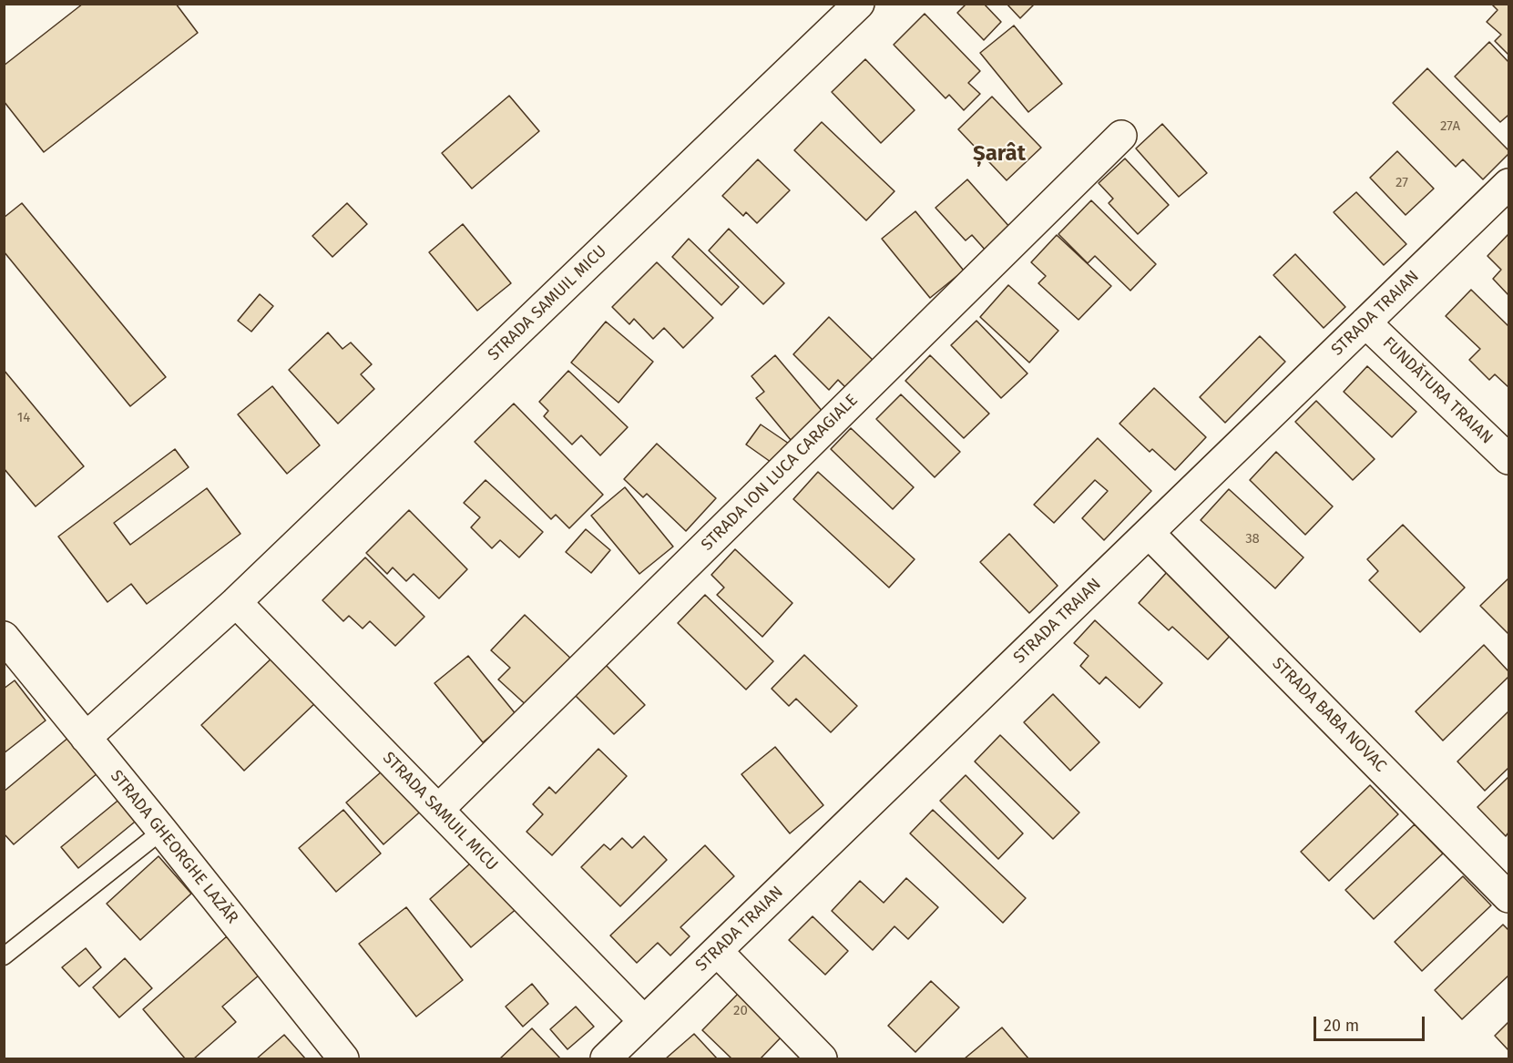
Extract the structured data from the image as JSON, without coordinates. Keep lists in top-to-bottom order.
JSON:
{
  "streets": {
    "street": [
      "STRADA SAMUIL MICU",
      "STRADA TRAIAN",
      "FUNDĂTURA TRAIAN",
      "STRADA ION LUCA CARAGIALE",
      "STRADA BABA NOVAC",
      "STRADA GHEORGHE LAZĂR"
    ]
  },
  "crossings": [
    ["STRADA SAMUIL MICU", "STRADA TRAIAN"],
    ["STRADA SAMUIL MICU", "STRADA ION LUCA CARAGIALE"],
    ["STRADA SAMUIL MICU", "STRADA GHEORGHE LAZĂR"],
    ["STRADA TRAIAN", "FUNDĂTURA TRAIAN"],
    ["STRADA TRAIAN", "STRADA BABA NOVAC"]
  ],
  "districts": ["Șarât"],
  "house_numbers": [
    "27A",
    "27",
    "14",
    "38",
    "20"
  ],
  "scale_bar": "20 m"
}
